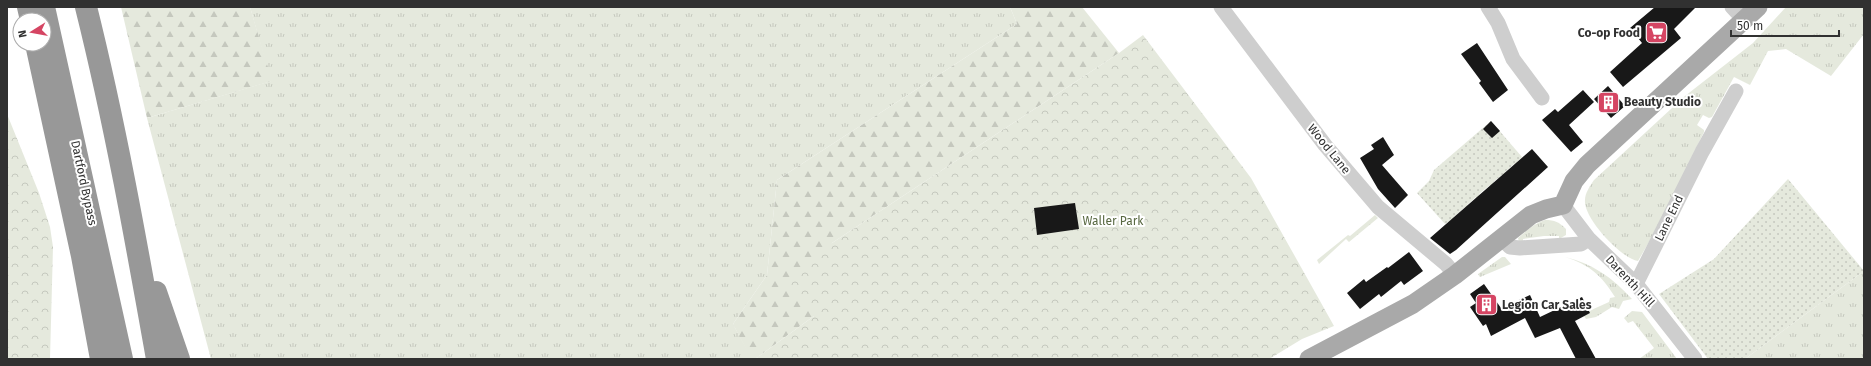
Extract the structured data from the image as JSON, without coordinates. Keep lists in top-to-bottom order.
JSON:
{
  "streets": {
    "highway": ["Dartford Bypass"],
    "street": ["Wood Lane", "Lane End", "Darenth Hill"]
  },
  "crossings": [
    ["Lane End", "Darenth Hill"]
  ],
  "parks": ["Waller Park"],
  "places": {
    "supermarket": ["Co-op Food"],
    "building": ["Beauty Studio", "Legion Car Sales"]
  },
  "scale_bar": "50 m",
  "north": "left"
}
